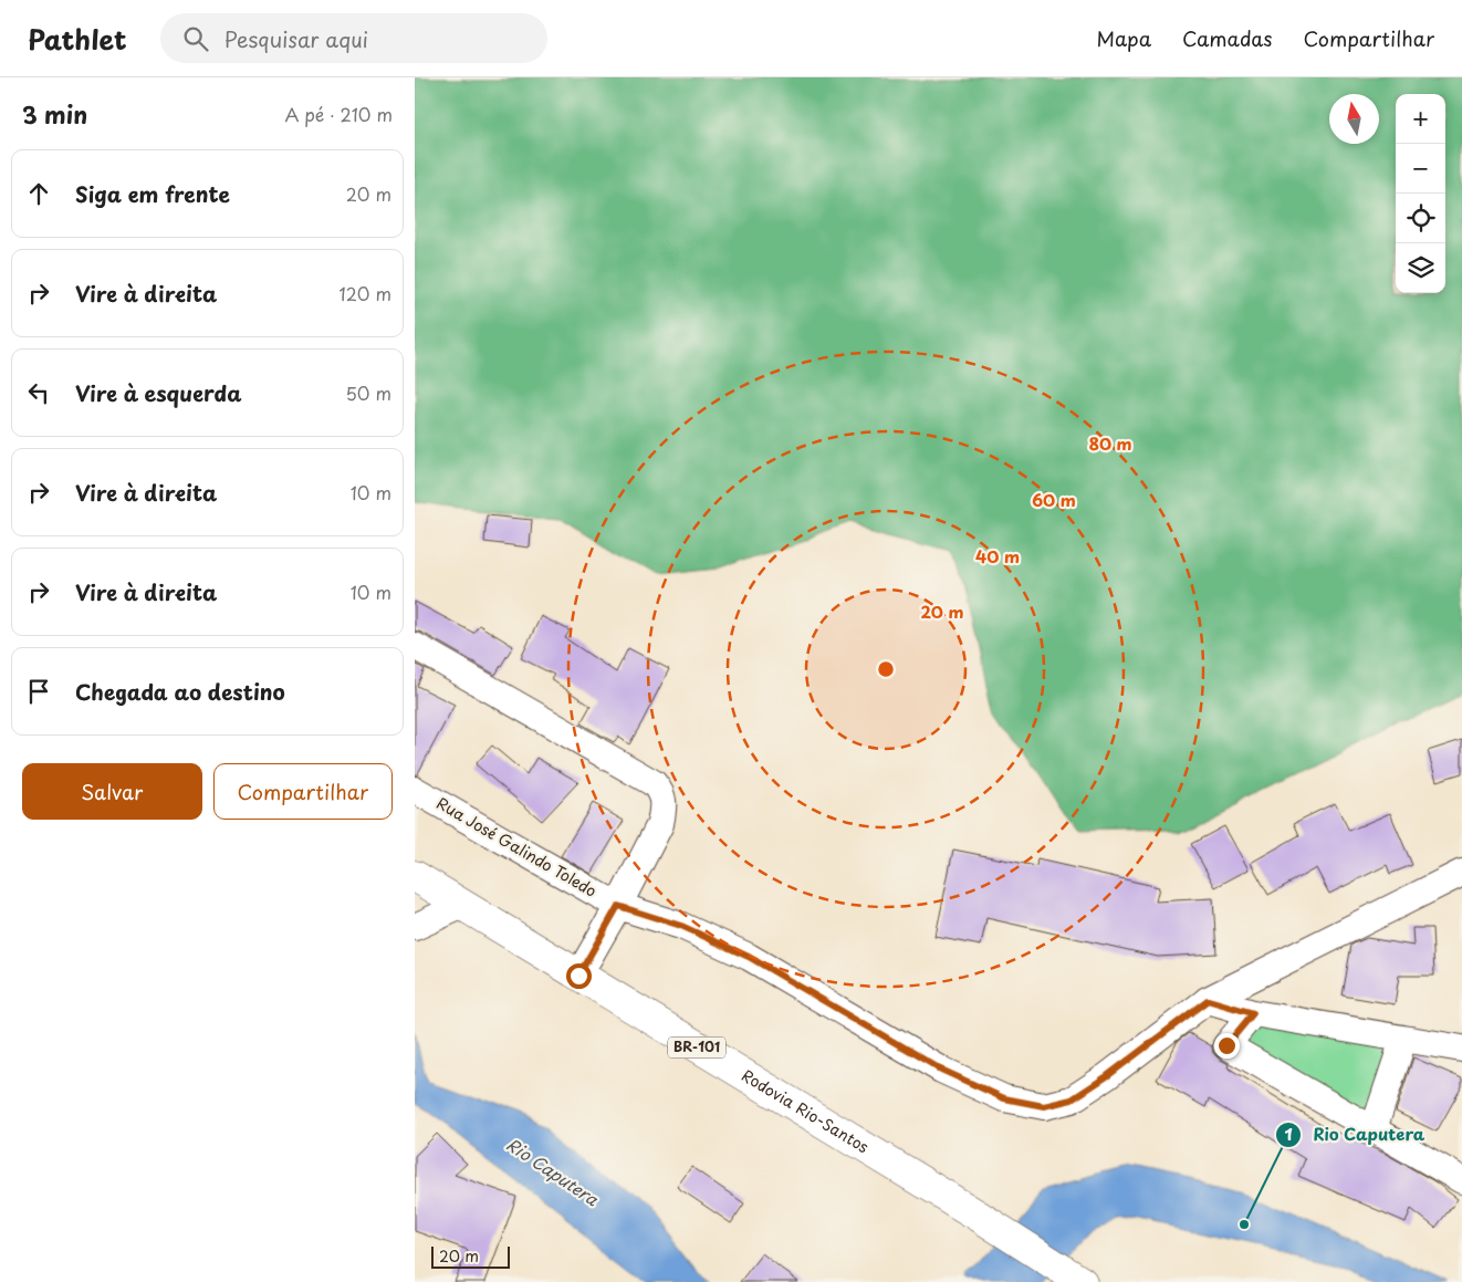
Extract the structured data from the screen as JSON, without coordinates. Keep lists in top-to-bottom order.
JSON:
{
  "streets": {
    "highway": ["BR-101", "Rodovia Rio-Santos"],
    "street": ["Rua José Galindo Toledo"]
  },
  "water": ["Rio Caputera"],
  "places": ["Rio Caputera"],
  "scale_bar": "20 m",
  "north": "top",
  "page": {
    "header": "Pathlet",
    "search": "Pesquisar aqui",
    "nav": ["Mapa", "Camadas", "Compartilhar"],
    "heading": ["3 min", "A pé · 210 m"],
    "map_buttons": ["+", "−"],
    "list": [
      ["Siga em frente", "20 m"],
      ["Vire à direita", "120 m"],
      ["Vire à esquerda", "50 m"],
      ["Vire à direita", "10 m"],
      ["Vire à direita", "10 m"],
      "Chegada ao destino"
    ],
    "buttons": ["Salvar", "Compartilhar"],
    "scale": "20 m"
  },
  "rings": [
    "80 m",
    "60 m",
    "40 m",
    "20 m"
  ]
}
